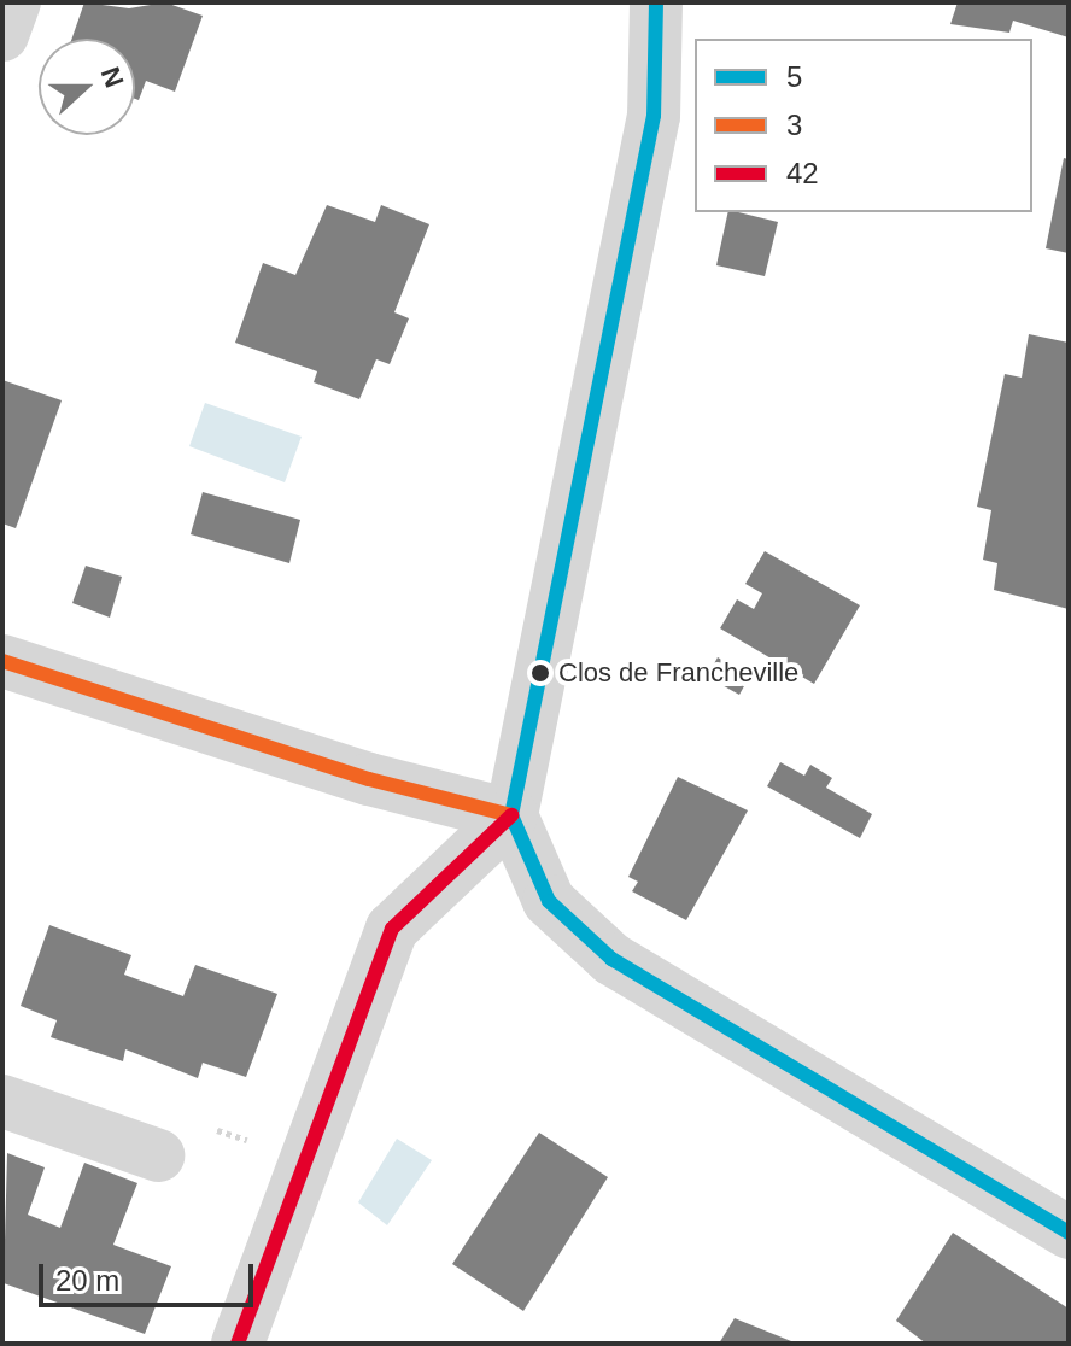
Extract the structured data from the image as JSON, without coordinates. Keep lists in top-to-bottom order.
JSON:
{
  "places": ["Clos de Francheville"],
  "lines": ["transit line 5", "transit line 3", "transit line 42"],
  "legend": ["5", "3", "42"],
  "scale_bar": "20 m",
  "north": "right"
}
